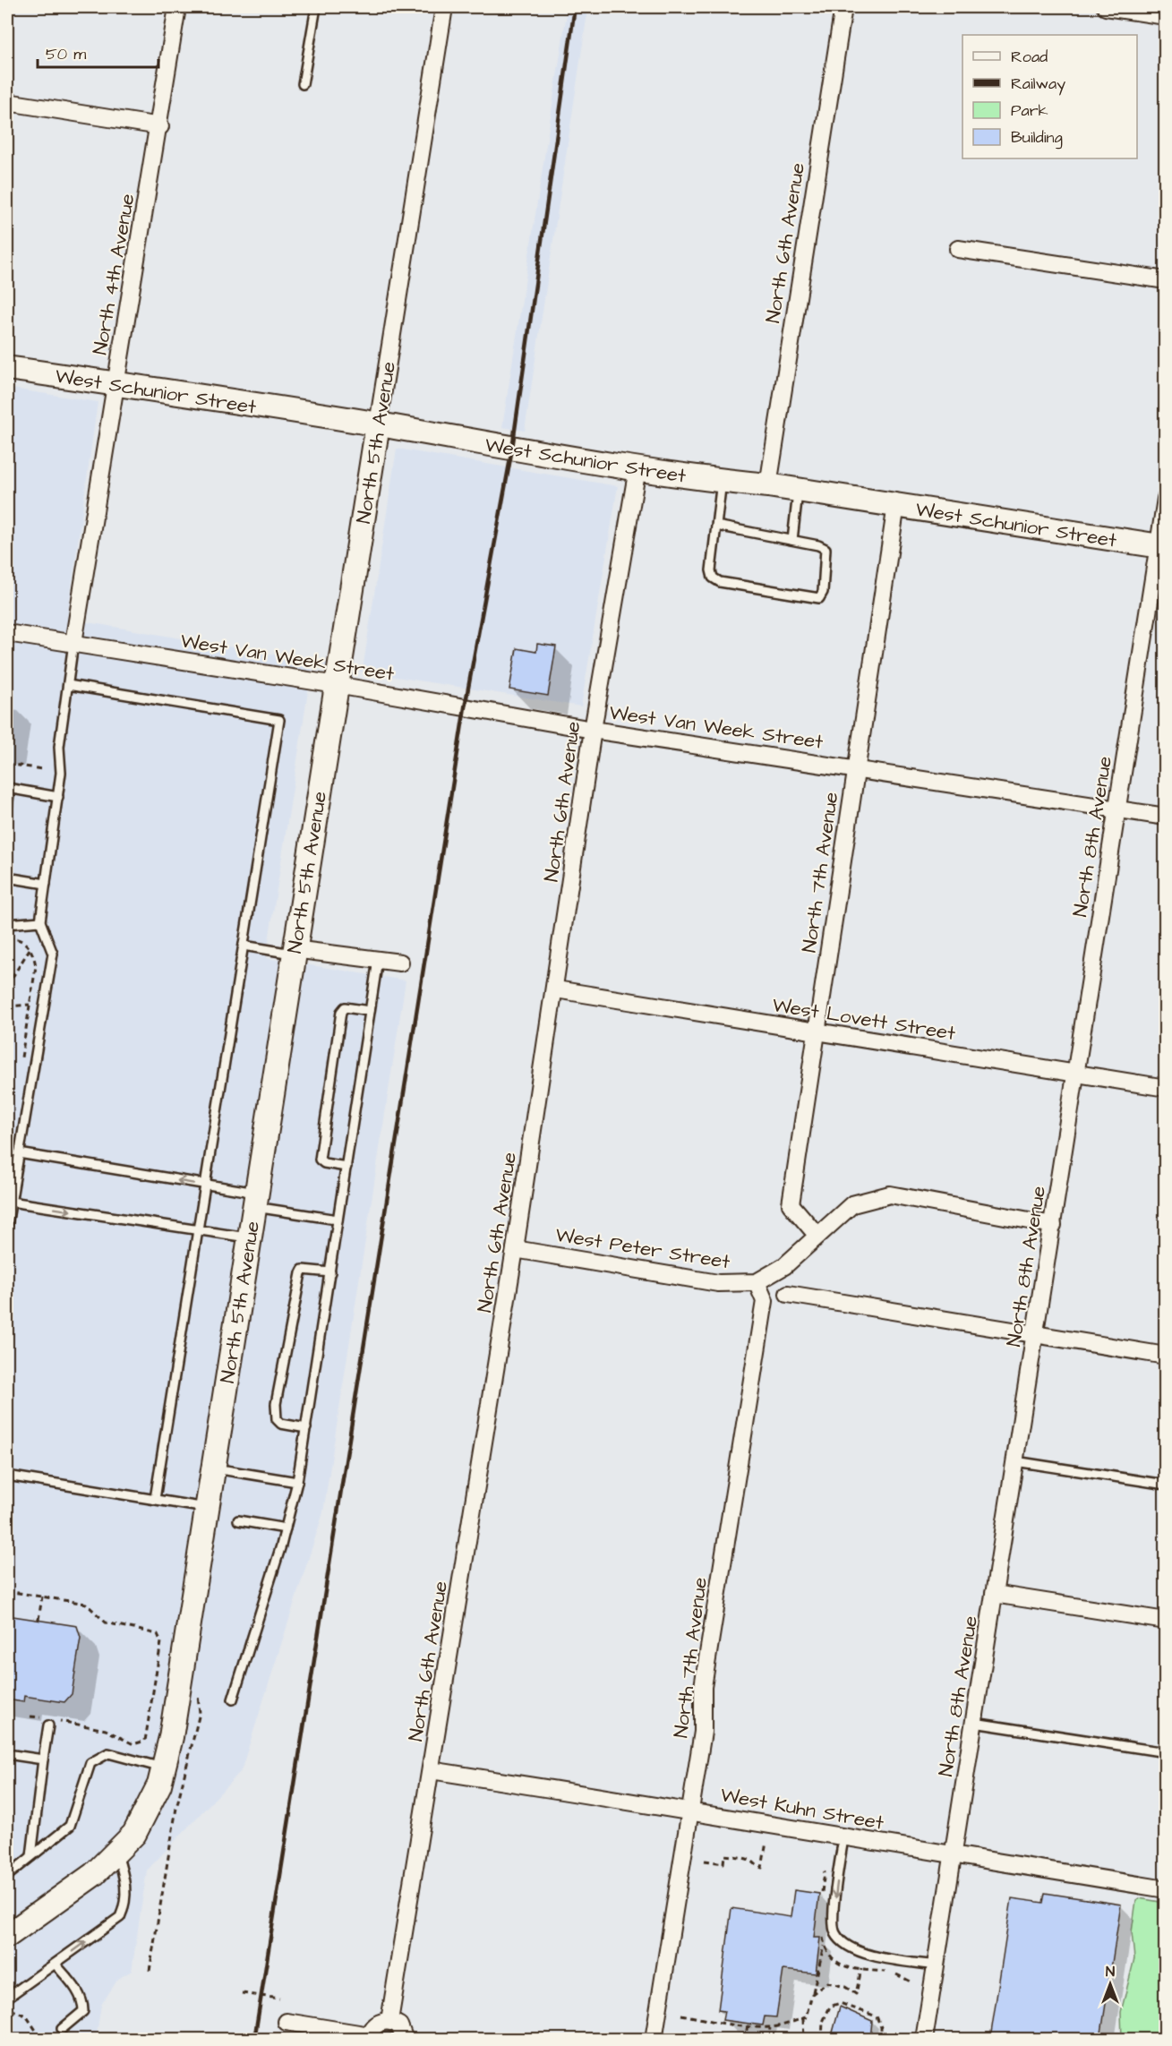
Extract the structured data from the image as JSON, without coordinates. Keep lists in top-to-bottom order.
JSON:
{
  "streets": {
    "street": [
      "North 6th Avenue",
      "North 4th Avenue",
      "West Schunior Street",
      "North 5th Avenue",
      "West Van Week Street",
      "North 8th Avenue",
      "North 7th Avenue",
      "West Lovett Street",
      "West Peter Street",
      "West Kuhn Street"
    ]
  },
  "crossings": [
    ["North 6th Avenue", "West Schunior Street"],
    ["North 6th Avenue", "West Van Week Street"],
    ["North 6th Avenue", "West Lovett Street"],
    ["North 6th Avenue", "West Peter Street"],
    ["North 6th Avenue", "West Kuhn Street"],
    ["North 4th Avenue", "West Schunior Street"],
    ["North 4th Avenue", "West Van Week Street"],
    ["West Schunior Street", "North 5th Avenue"],
    ["West Schunior Street", "North 8th Avenue"],
    ["West Schunior Street", "North 7th Avenue"],
    ["North 5th Avenue", "West Van Week Street"],
    ["West Van Week Street", "North 8th Avenue"],
    ["West Van Week Street", "North 7th Avenue"],
    ["North 8th Avenue", "West Lovett Street"],
    ["North 8th Avenue", "West Peter Street"],
    ["North 8th Avenue", "West Kuhn Street"],
    ["North 7th Avenue", "West Lovett Street"],
    ["North 7th Avenue", "West Peter Street"],
    ["North 7th Avenue", "West Kuhn Street"]
  ],
  "legend": [
    "Road",
    "Railway",
    "Park",
    "Building"
  ],
  "scale_bar": "50 m",
  "north": "top"
}
